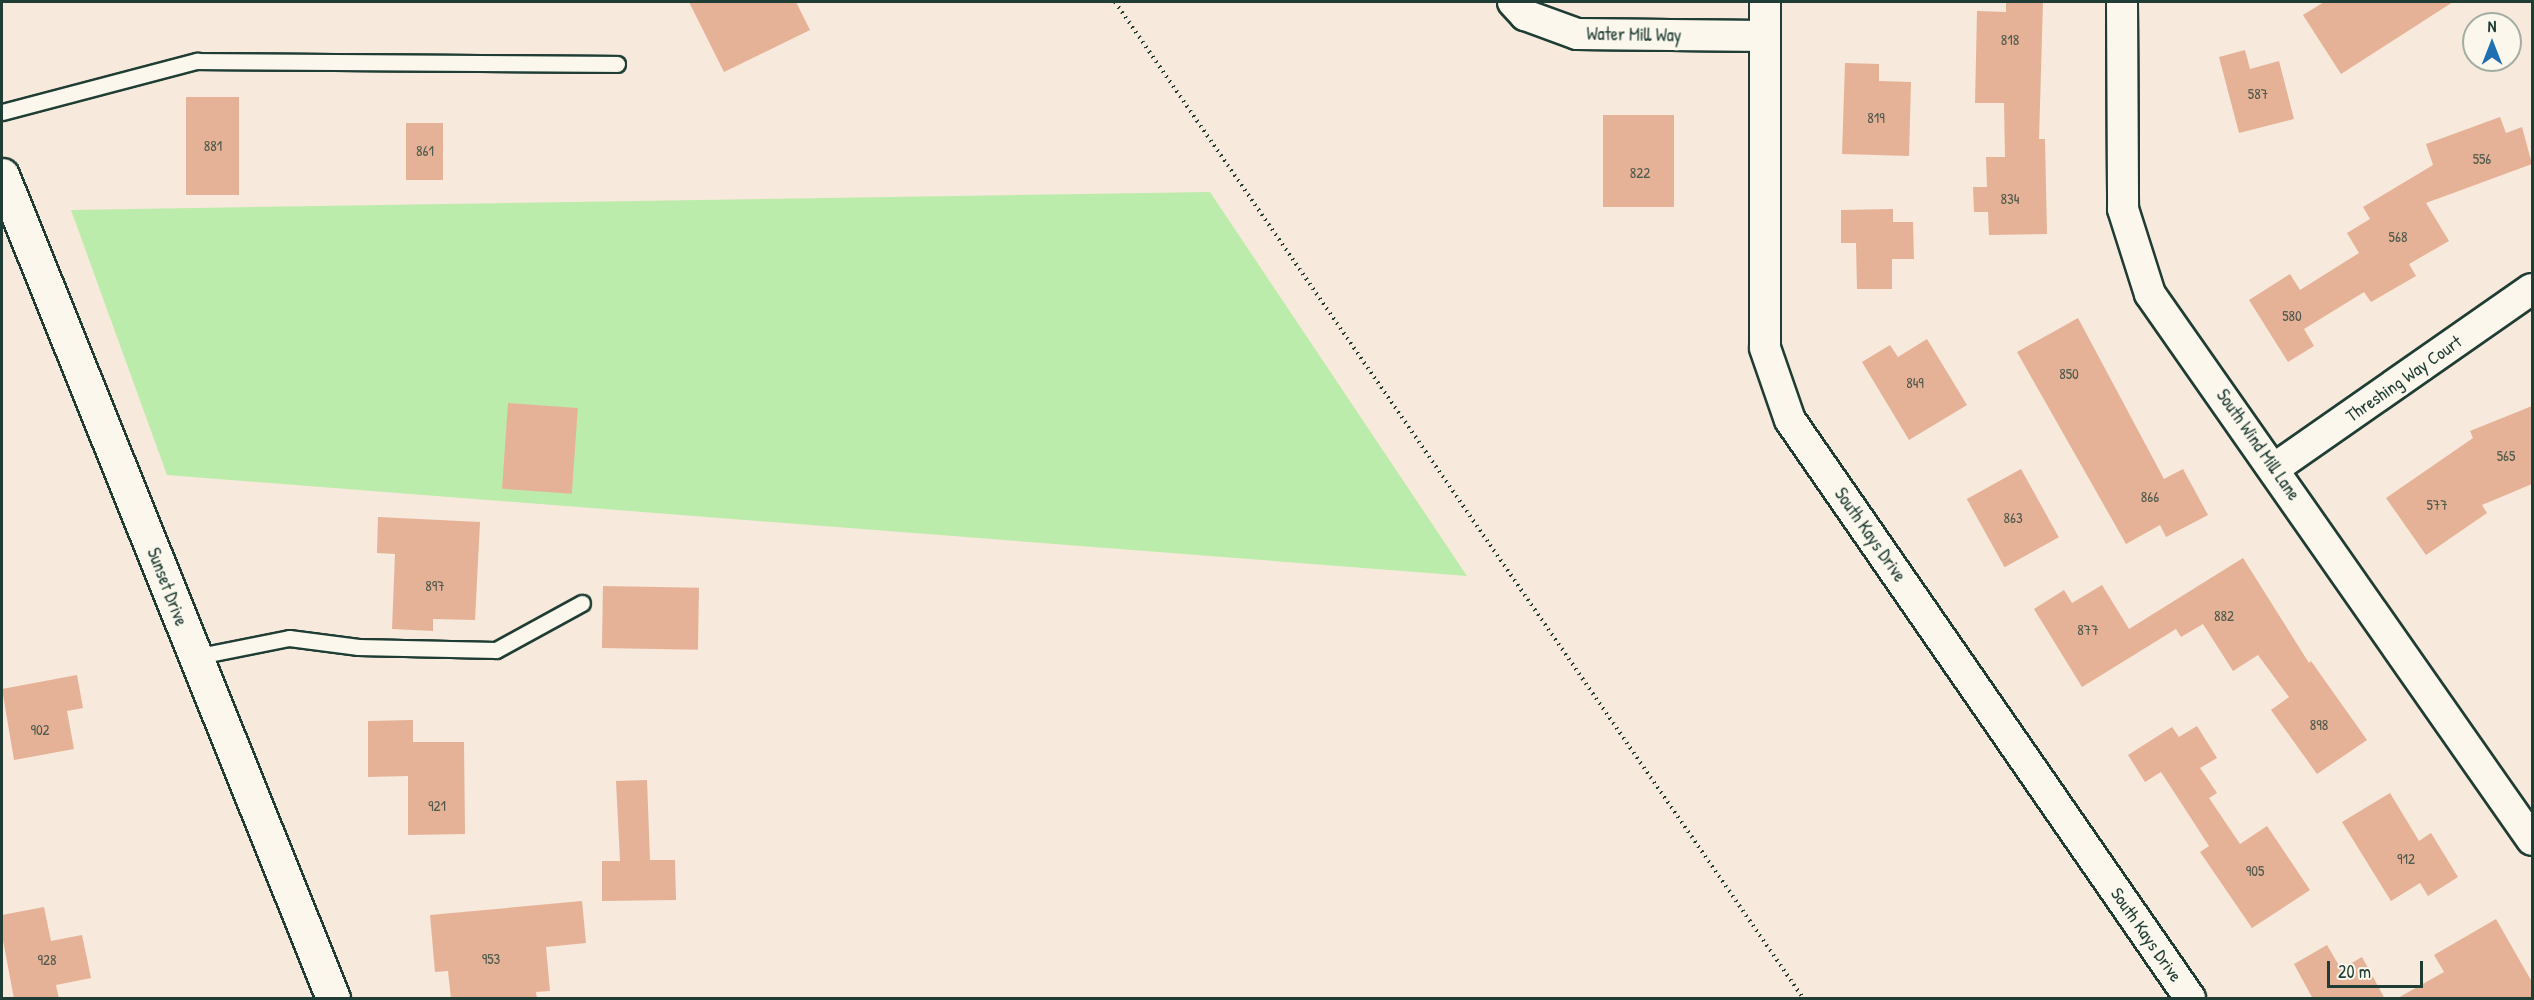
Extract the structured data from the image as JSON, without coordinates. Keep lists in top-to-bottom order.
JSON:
{
  "streets": {
    "main road": ["Sunset Drive"],
    "street": [
      "Water Mill Way",
      "Threshing Way Court",
      "South Wind Mill Lane",
      "South Kays Drive"
    ]
  },
  "crossings": [
    ["Water Mill Way", "South Kays Drive"],
    ["Threshing Way Court", "South Wind Mill Lane"]
  ],
  "house_numbers": [
    "818",
    "587",
    "819",
    "881",
    "861",
    "556",
    "822",
    "834",
    "568",
    "580",
    "850",
    "849",
    "565",
    "866",
    "577",
    "863",
    "897",
    "882",
    "877",
    "898",
    "902",
    "921",
    "912",
    "905",
    "953",
    "928"
  ],
  "scale_bar": "20 m",
  "north": "top"
}
